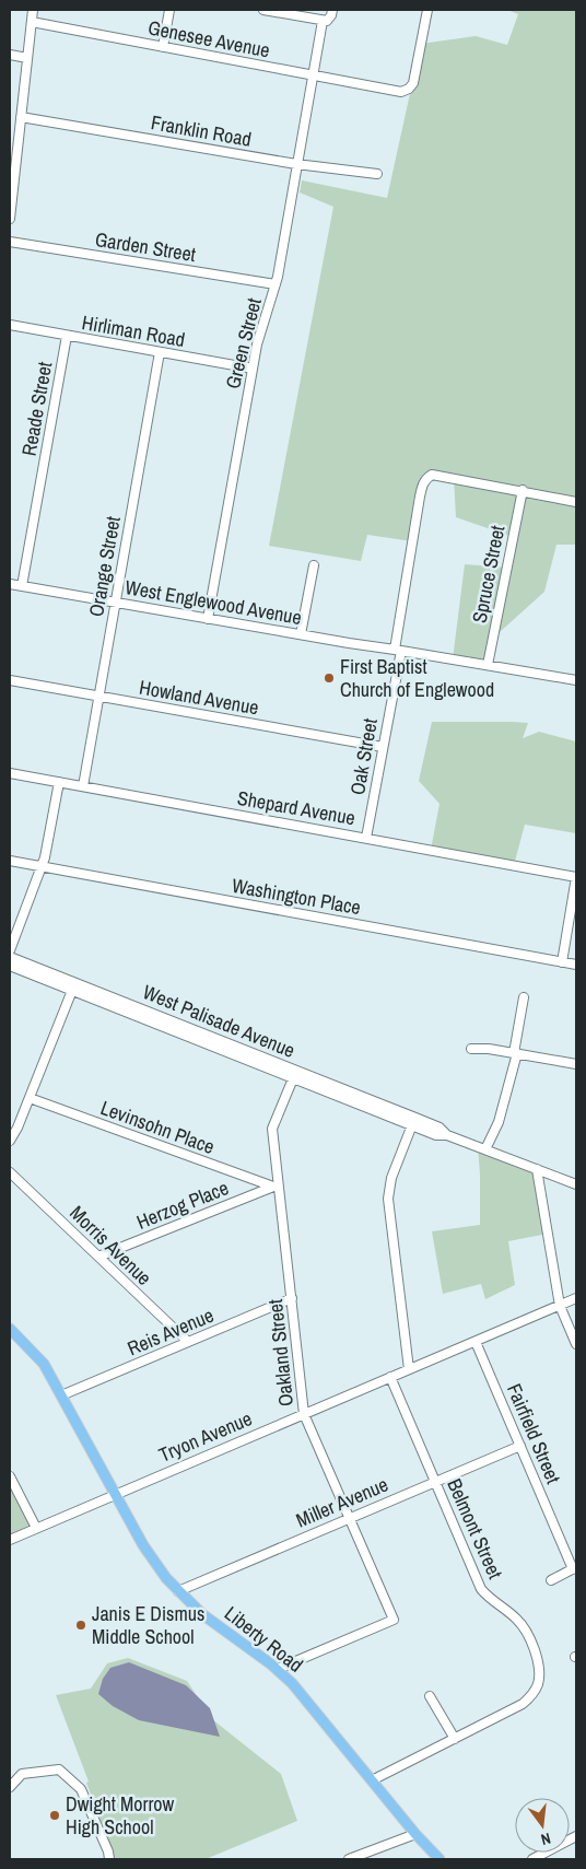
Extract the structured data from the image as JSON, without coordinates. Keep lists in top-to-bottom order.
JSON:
{
  "streets": {
    "main road": ["Liberty Road"],
    "street": [
      "Genesee Avenue",
      "Franklin Road",
      "Garden Street",
      "Hirliman Road",
      "Green Street",
      "Reade Street",
      "Orange Street",
      "Spruce Street",
      "West Englewood Avenue",
      "Howland Avenue",
      "Oak Street",
      "Shepard Avenue",
      "Washington Place",
      "West Palisade Avenue",
      "Levinsohn Place",
      "Herzog Place",
      "Morris Avenue",
      "Reis Avenue",
      "Oakland Street",
      "Fairfield Street",
      "Tryon Avenue",
      "Miller Avenue",
      "Belmont Street"
    ]
  },
  "crossings": [
    ["Genesee Avenue", "Green Street"],
    ["Franklin Road", "Green Street"],
    ["Garden Street", "Green Street"],
    ["Hirliman Road", "Green Street"],
    ["Hirliman Road", "Reade Street"],
    ["Hirliman Road", "Orange Street"],
    ["Green Street", "West Englewood Avenue"],
    ["Reade Street", "West Englewood Avenue"],
    ["Orange Street", "West Englewood Avenue"],
    ["Orange Street", "Howland Avenue"],
    ["Orange Street", "Shepard Avenue"],
    ["Spruce Street", "West Englewood Avenue"],
    ["Spruce Street", "Oak Street"],
    ["West Englewood Avenue", "Oak Street"],
    ["Howland Avenue", "Oak Street"],
    ["Oak Street", "Shepard Avenue"],
    ["West Palisade Avenue", "Oakland Street"],
    ["Levinsohn Place", "Herzog Place"],
    ["Levinsohn Place", "Oakland Street"],
    ["Herzog Place", "Morris Avenue"],
    ["Herzog Place", "Oakland Street"],
    ["Morris Avenue", "Reis Avenue"],
    ["Reis Avenue", "Oakland Street"],
    ["Reis Avenue", "Liberty Road"],
    ["Oakland Street", "Tryon Avenue"],
    ["Oakland Street", "Miller Avenue"],
    ["Oakland Street", "Liberty Road"],
    ["Fairfield Street", "Tryon Avenue"],
    ["Fairfield Street", "Miller Avenue"],
    ["Tryon Avenue", "Belmont Street"],
    ["Tryon Avenue", "Liberty Road"],
    ["Miller Avenue", "Belmont Street"],
    ["Miller Avenue", "Liberty Road"],
    ["Belmont Street", "Liberty Road"]
  ],
  "places": ["First Baptist Church of Englewood", "Janis E Dismus Middle School", "Dwight Morrow High School"],
  "north": "bottom"
}
